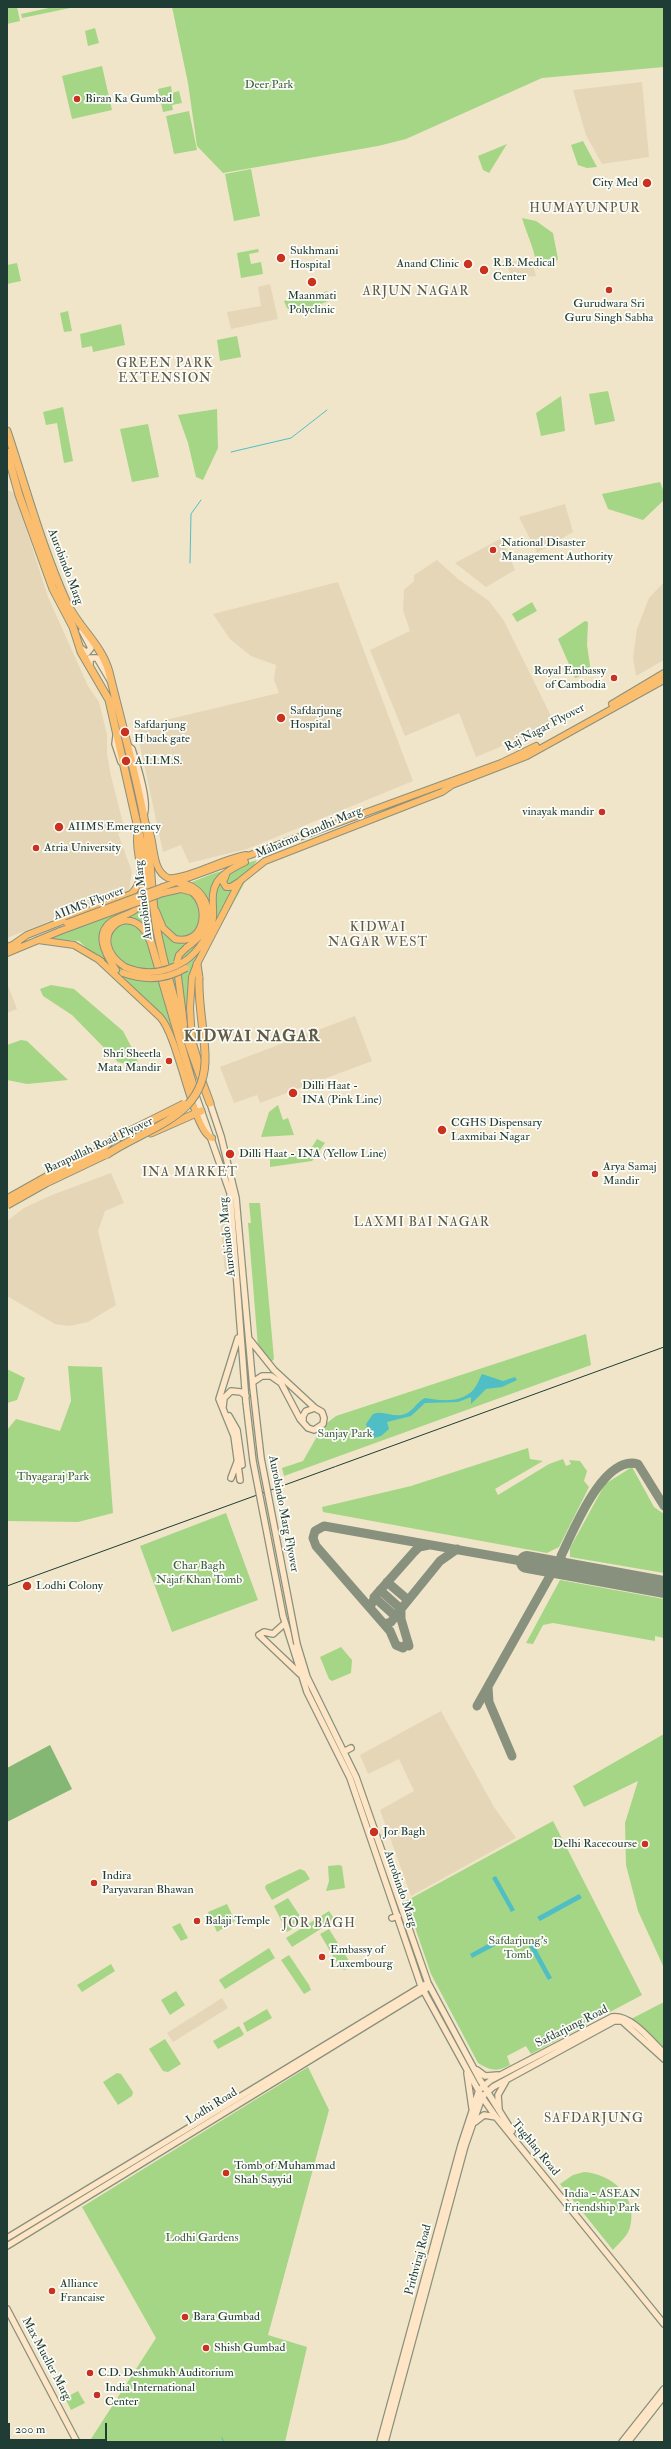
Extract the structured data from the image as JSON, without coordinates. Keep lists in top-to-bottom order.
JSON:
{
  "streets": {
    "highway": ["Aurobindo Marg", "Barapullah Road Flyover"],
    "main road": [
      "Raj Nagar Flyover",
      "Mahatma Gandhi Marg",
      "AIIMS Flyover",
      "Aurobindo Marg Flyover",
      "Safdarjung Road",
      "Lodhi Road",
      "Tughlaq Road",
      "Prithviraj Road",
      "Max Mueller Marg"
    ]
  },
  "crossings": [
    ["Aurobindo Marg", "Barapullah Road Flyover"],
    ["Aurobindo Marg", "Aurobindo Marg Flyover"],
    ["Aurobindo Marg", "Safdarjung Road"],
    ["Aurobindo Marg", "Lodhi Road"],
    ["Aurobindo Marg", "Tughlaq Road"],
    ["Aurobindo Marg", "Prithviraj Road"],
    ["Raj Nagar Flyover", "Mahatma Gandhi Marg"],
    ["Mahatma Gandhi Marg", "AIIMS Flyover"],
    ["Safdarjung Road", "Tughlaq Road"],
    ["Safdarjung Road", "Prithviraj Road"],
    ["Tughlaq Road", "Prithviraj Road"]
  ],
  "districts": [
    "HUMAYUNPUR",
    "ARJUN NAGAR",
    "GREEN PARK EXTENSION",
    "KIDWAI NAGAR WEST",
    "KIDWAI NAGAR",
    "INA MARKET",
    "LAXMI BAI NAGAR",
    "JOR BAGH",
    "SAFDARJUNG"
  ],
  "parks": [
    "Deer Park",
    "Sanjay Park",
    "Thyagaraj Park",
    "Char Bagh Najaf Khan Tomb",
    "Safdarjung's Tomb",
    "India - ASEAN Friendship Park",
    "Lodhi Gardens"
  ],
  "places": [
    "Biran Ka Gumbad",
    "City Med",
    "Sukhmani Hospital",
    "Anand Clinic",
    "R.B. Medical Center",
    "Maanmati Polyclinic",
    "Gurudwara Sri Guru Singh Sabha",
    "National Disaster Management Authority",
    "Royal Embassy of Cambodia",
    "Safdarjung Hospital",
    "Safdarjung H back gate",
    "A.I.I.M.S.",
    "vinayak mandir",
    "AIIMS Emergency",
    "Atria University",
    "Shri Sheetla Mata Mandir",
    "Dilli Haat - INA (Pink Line)",
    "CGHS Dispensary Laxmibai Nagar",
    "Dilli Haat - INA (Yellow Line)",
    "Arya Samaj Mandir",
    "Lodhi Colony",
    "Jor Bagh",
    "Delhi Racecourse",
    "Indira Paryavaran Bhawan",
    "Balaji Temple",
    "Embassy of Luxembourg",
    "Tomb of Muhammad Shah Sayyid",
    "Alliance Francaise",
    "Bara Gumbad",
    "Shish Gumbad",
    "C.D. Deshmukh Auditorium",
    "India International Center"
  ],
  "scale_bar": "200 m"
}
